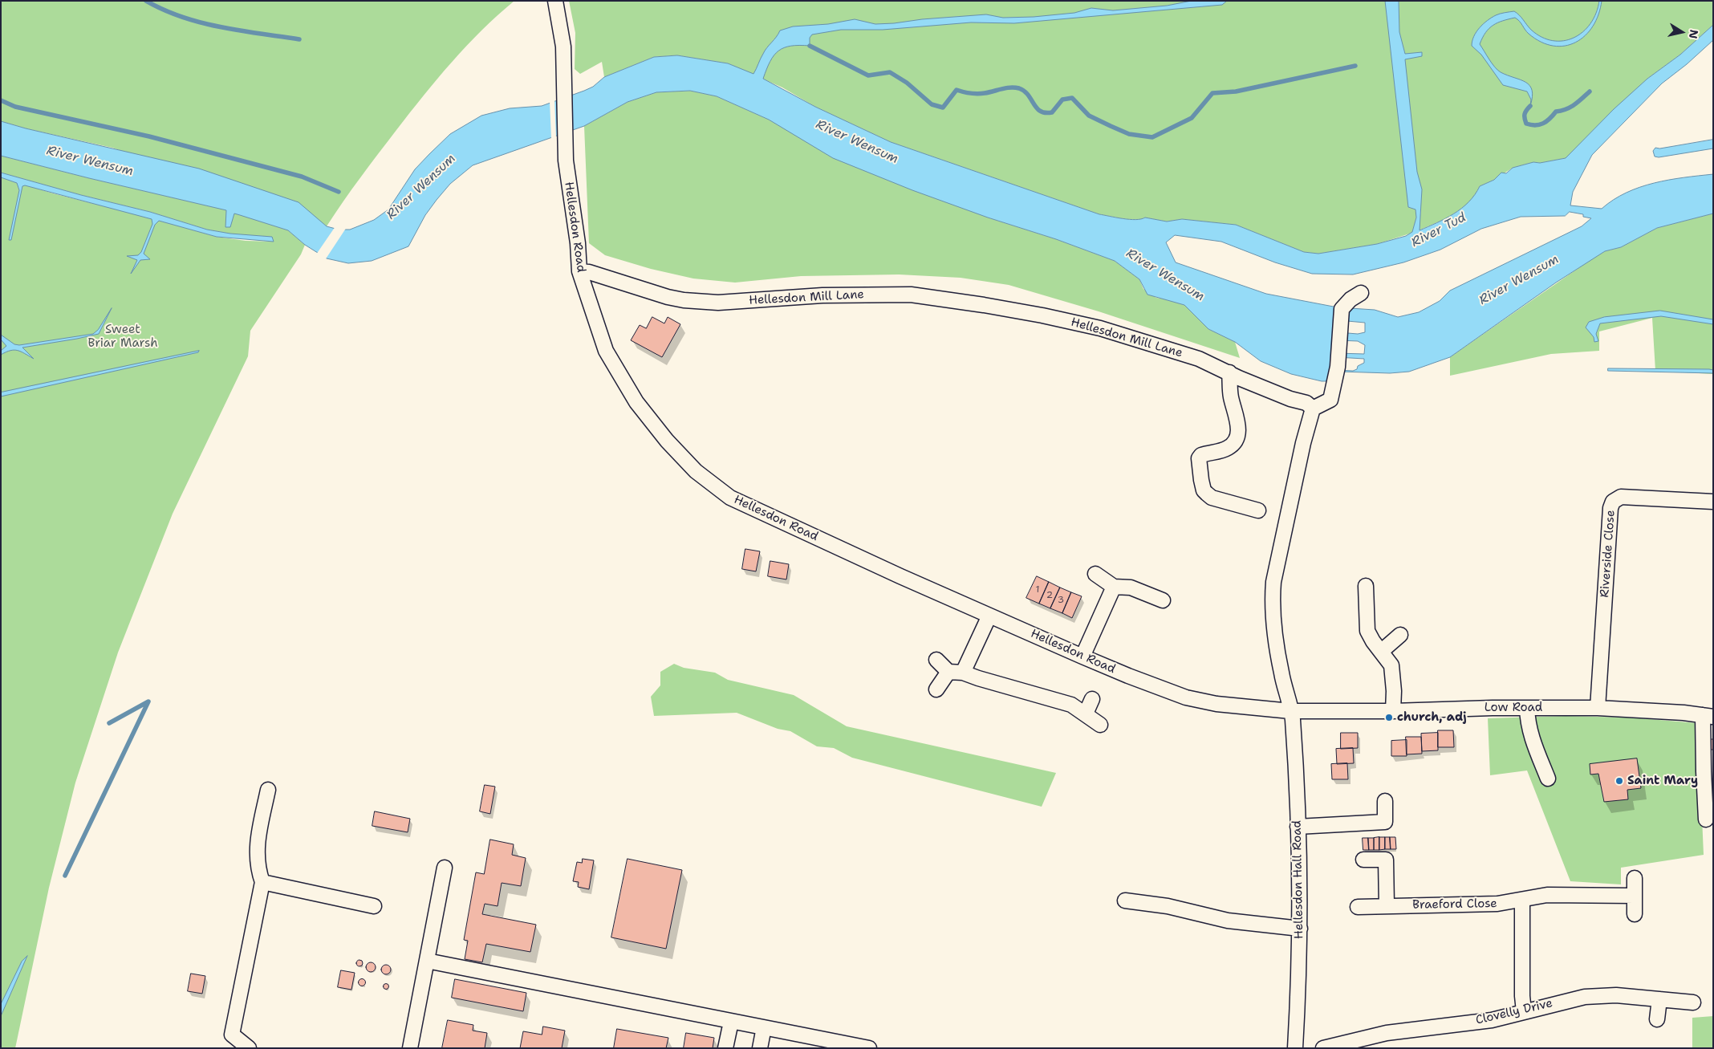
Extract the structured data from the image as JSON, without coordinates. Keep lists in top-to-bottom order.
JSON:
{
  "streets": {
    "street": [
      "Hellesdon Road",
      "Hellesdon Mill Lane",
      "Riverside Close",
      "Low Road",
      "Hellesdon Hall Road",
      "Braeford Close",
      "Clovelly Drive"
    ]
  },
  "crossings": [
    ["Hellesdon Road", "Hellesdon Mill Lane"],
    ["Hellesdon Road", "Low Road"],
    ["Hellesdon Road", "Hellesdon Hall Road"],
    ["Riverside Close", "Low Road"],
    ["Low Road", "Hellesdon Hall Road"]
  ],
  "water": ["River Wensum", "River Tud"],
  "parks": ["Sweet Briar Marsh"],
  "places": ["church, adj", "Saint Mary"],
  "house_numbers": ["1", "2", "3"],
  "north": "right"
}
